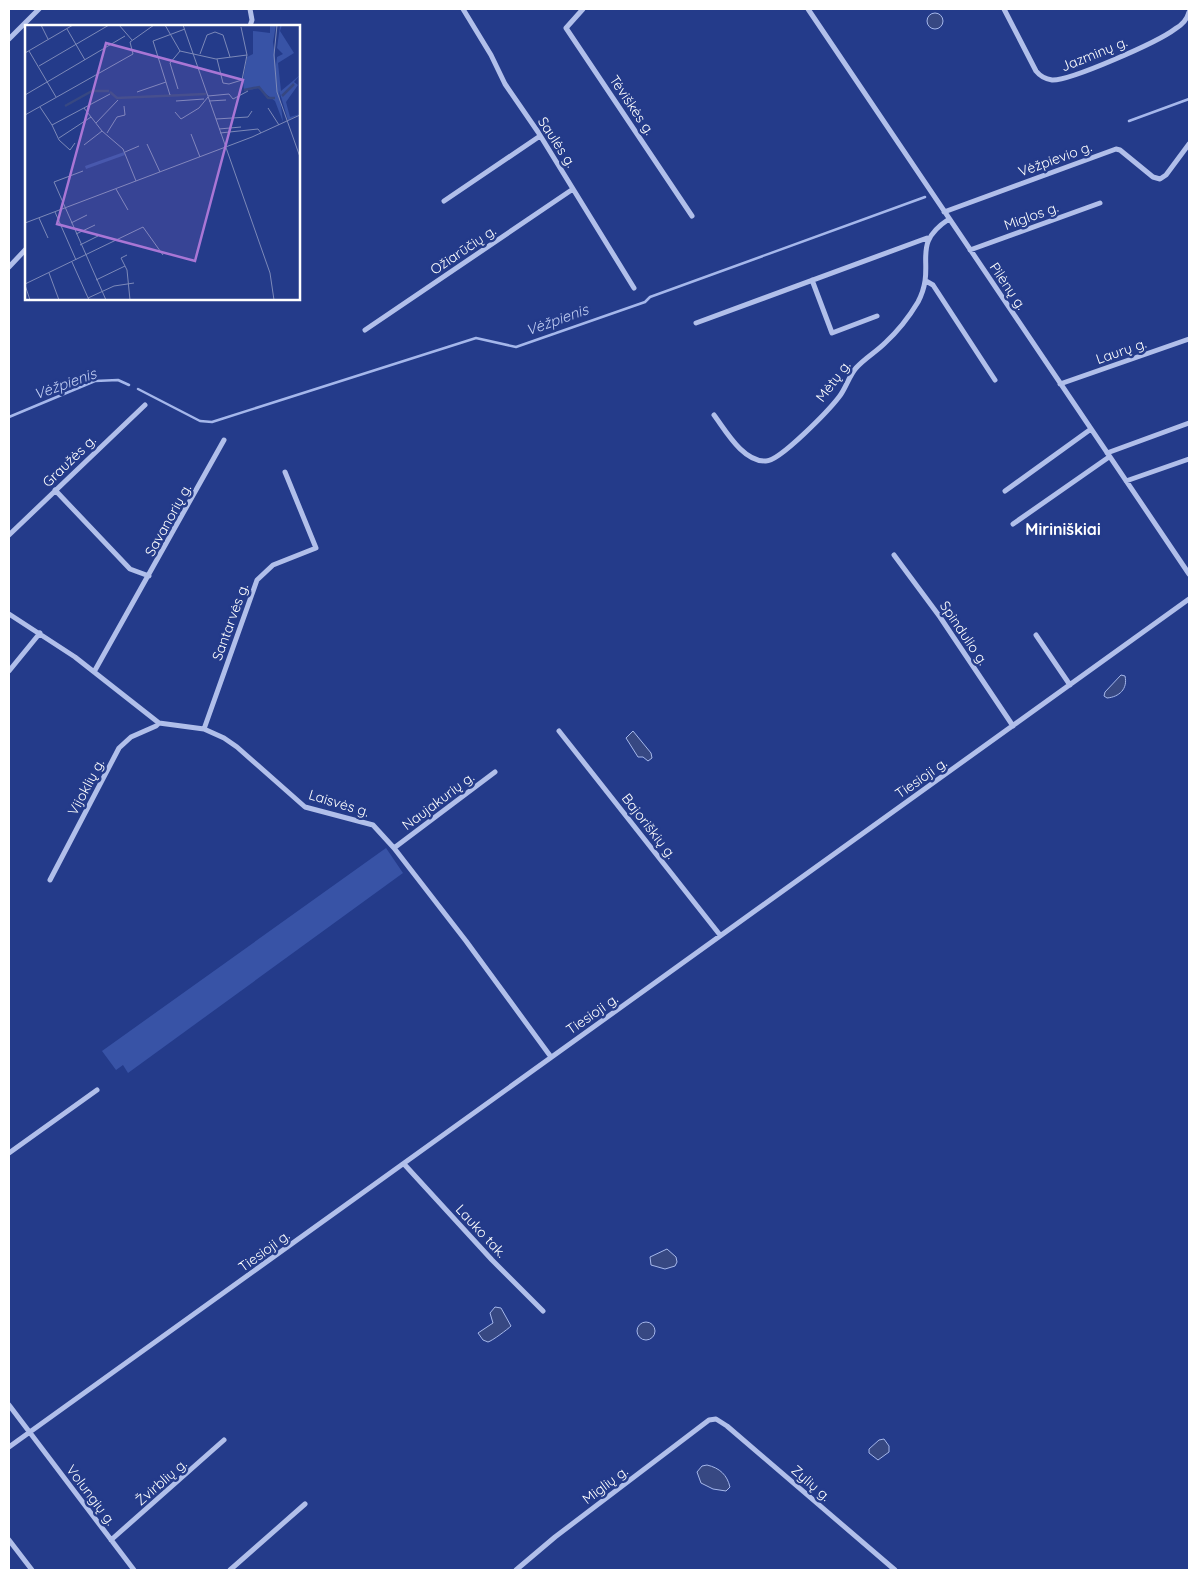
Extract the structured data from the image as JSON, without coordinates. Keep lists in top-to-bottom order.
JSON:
{
  "streets": {
    "street": [
      "Jazminų g.",
      "Tėviškės g.",
      "Saulės g.",
      "Vėžpievio g.",
      "Miglos g.",
      "Ožiarūčių g.",
      "Pilėnų g.",
      "Laurų g.",
      "Mėtų g.",
      "Graužės g.",
      "Savanorių g.",
      "Santarvės g.",
      "Spindulio g.",
      "Tiesioji g.",
      "Vijoklių g.",
      "Naujakurių g.",
      "Laisvės g.",
      "Bajoriškių g.",
      "Lauko tak.",
      "Žvirblių g.",
      "Zylių g.",
      "Miglių g.",
      "Volungių g."
    ]
  },
  "crossings": [
    ["Saulės g.", "Ožiarūčių g."],
    ["Vėžpievio g.", "Pilėnų g."],
    ["Miglos g.", "Pilėnų g."],
    ["Pilėnų g.", "Laurų g."],
    ["Graužės g.", "Savanorių g."],
    ["Santarvės g.", "Laisvės g."],
    ["Spindulio g.", "Tiesioji g."],
    ["Tiesioji g.", "Laisvės g."],
    ["Tiesioji g.", "Bajoriškių g."],
    ["Tiesioji g.", "Lauko tak."],
    ["Tiesioji g.", "Volungių g."],
    ["Vijoklių g.", "Laisvės g."],
    ["Naujakurių g.", "Laisvės g."],
    ["Žvirblių g.", "Volungių g."],
    ["Zylių g.", "Miglių g."]
  ],
  "districts": ["Miriniškiai"],
  "water": ["Vėžpienis"]
}
